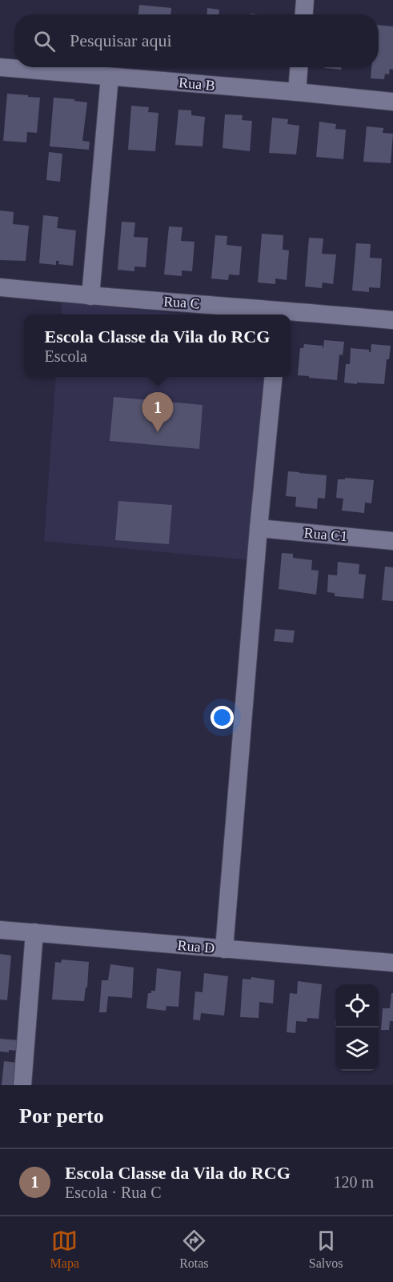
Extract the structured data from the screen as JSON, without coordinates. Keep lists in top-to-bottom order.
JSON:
{
  "streets": {
    "street": [
      "Rua B",
      "Rua C",
      "Rua C1",
      "Rua D"
    ]
  },
  "page": {
    "search": "Pesquisar aqui",
    "popup": ["Escola Classe da Vila do RCG", "Escola"],
    "pins": "1",
    "heading": "Por perto",
    "list": [
      {
        "mark": "1",
        "name": "Escola Classe da Vila do RCG",
        "note": "Escola · Rua C",
        "value": "120 m"
      }
    ],
    "nav": ["Mapa", "Rotas", "Salvos"]
  }
}
